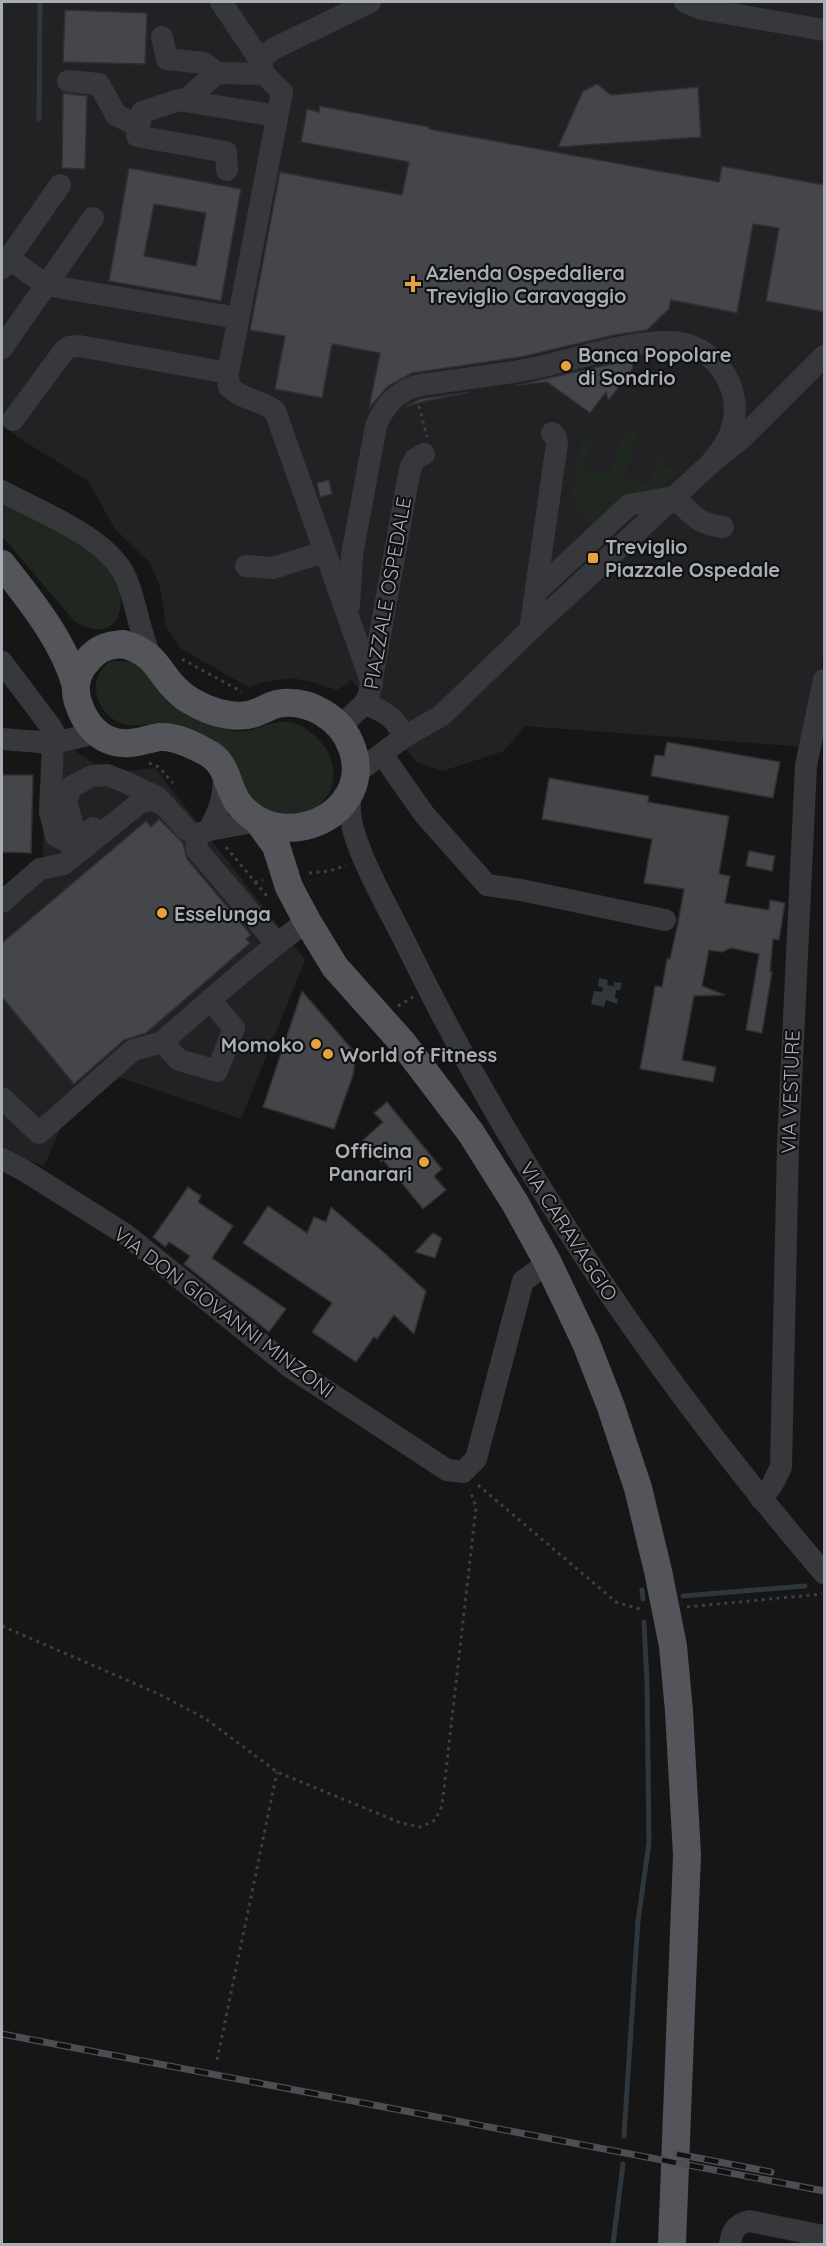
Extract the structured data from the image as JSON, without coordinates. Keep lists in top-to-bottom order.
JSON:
{
  "streets": {
    "main road": ["VIA CARAVAGGIO"],
    "street": ["PIAZZALE OSPEDALE", "VIA VESTURE", "VIA DON GIOVANNI MINZONI"]
  },
  "crossings": [
    ["PIAZZALE OSPEDALE", "VIA CARAVAGGIO"],
    ["VIA VESTURE", "VIA CARAVAGGIO"]
  ],
  "places": {
    "health": ["Azienda Ospedaliera Treviglio Caravaggio"],
    "other": [
      "Banca Popolare di Sondrio",
      "Esselunga",
      "Momoko",
      "World of Fitness",
      "Officina Panarari"
    ],
    "transit": ["Treviglio Piazzale Ospedale"]
  }
}
